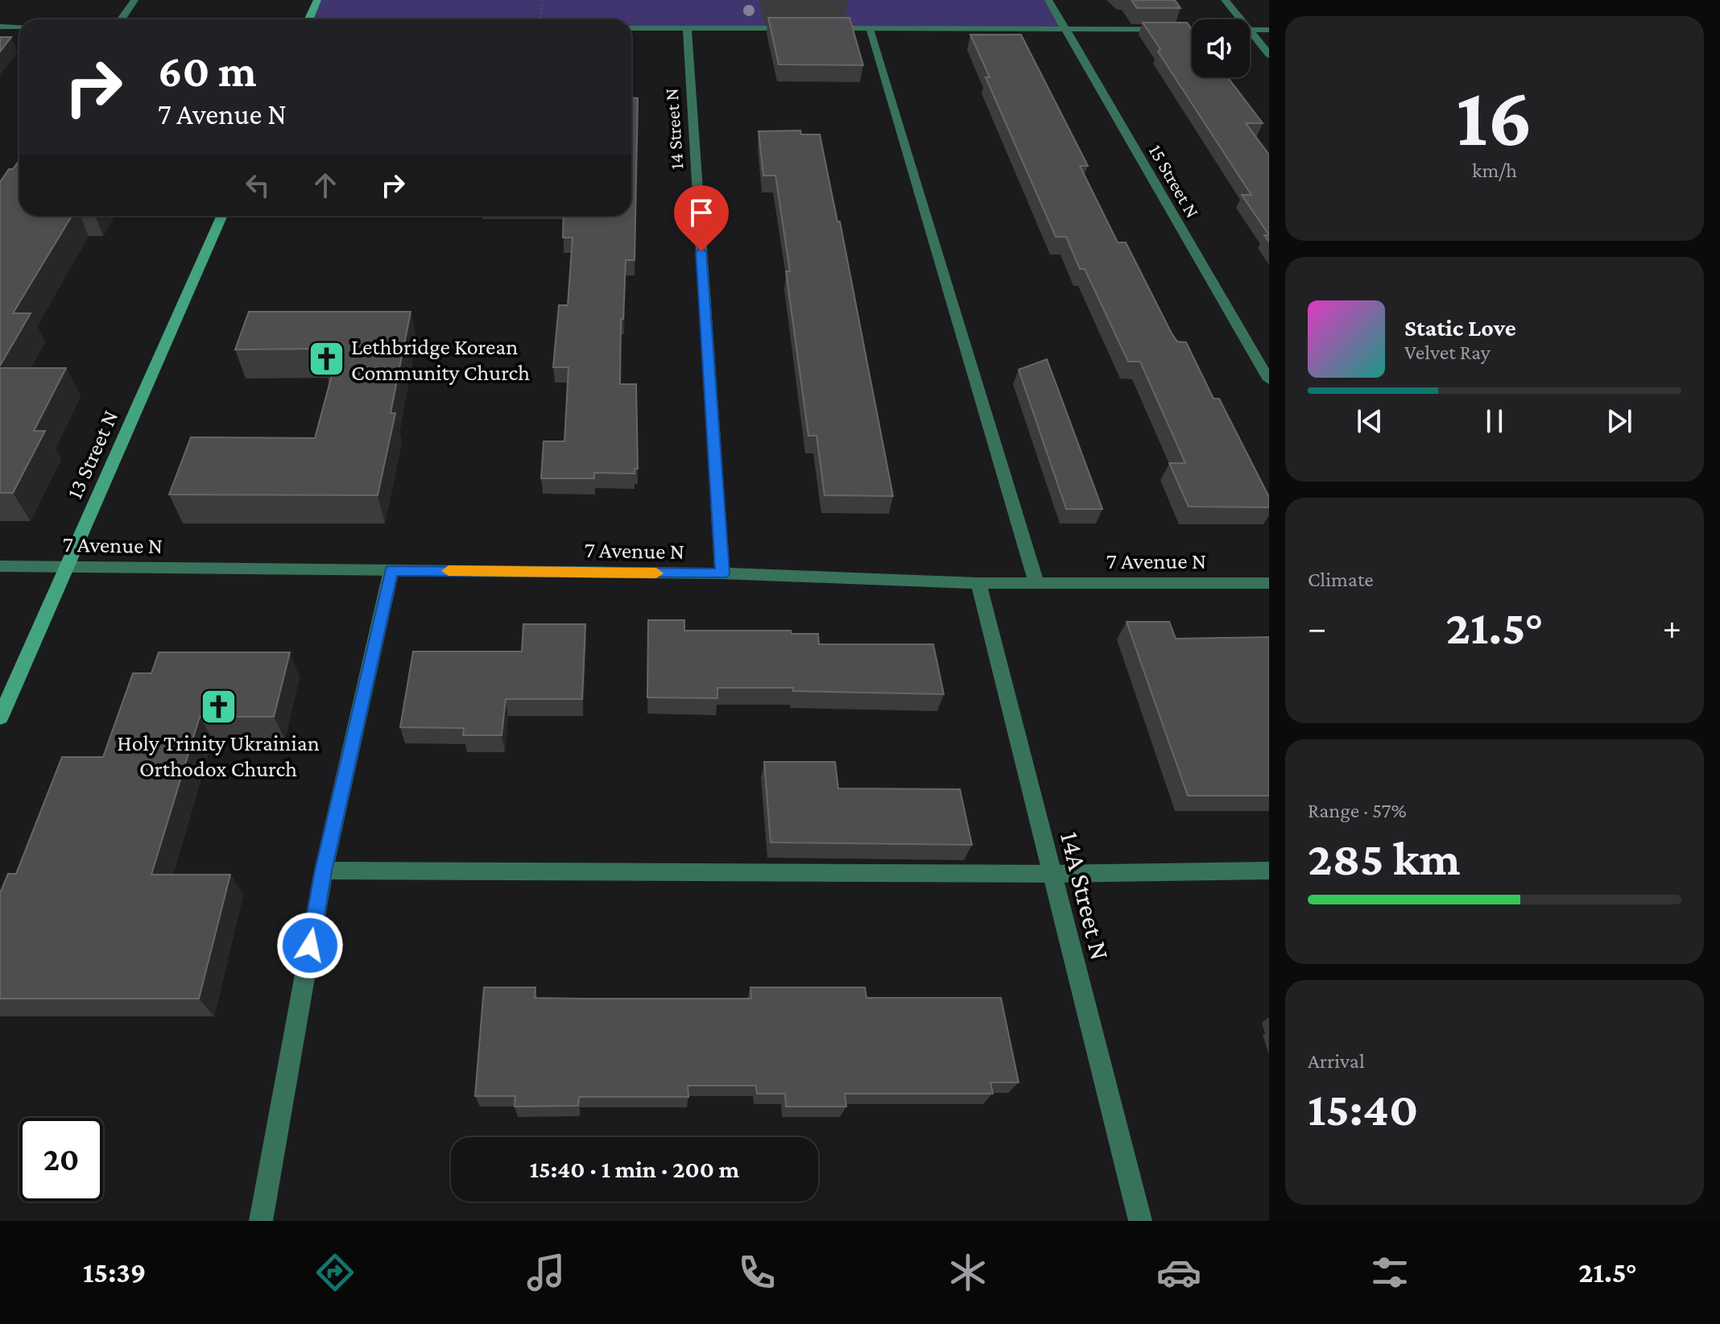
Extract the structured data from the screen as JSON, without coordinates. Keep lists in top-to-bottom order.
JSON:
{
  "streets": {
    "street": [
      "14 Street N",
      "15 Street N",
      "13 Street N",
      "7 Avenue N",
      "14A Street N"
    ]
  },
  "crossings": [
    ["14 Street N", "7 Avenue N"],
    ["13 Street N", "7 Avenue N"],
    ["7 Avenue N", "14A Street N"]
  ],
  "places": {
    "church": ["Lethbridge Korean Community Church", "Holy Trinity Ukrainian Orthodox Church"]
  },
  "page": {
    "tile": [
      ["16", "km/h"],
      "Climate",
      ["Range · 57%", "285 km"],
      ["Arrival", "15:40"]
    ],
    "turn": ["60 m", "7 Avenue N"],
    "song": ["Static Love", "Velvet Ray"],
    "heat": ["−", "21.5°", "+"],
    "limit": "20",
    "trip": "15:40 · 1 min · 200 m",
    "tabs": ["15:39", "21.5°"]
  }
}
